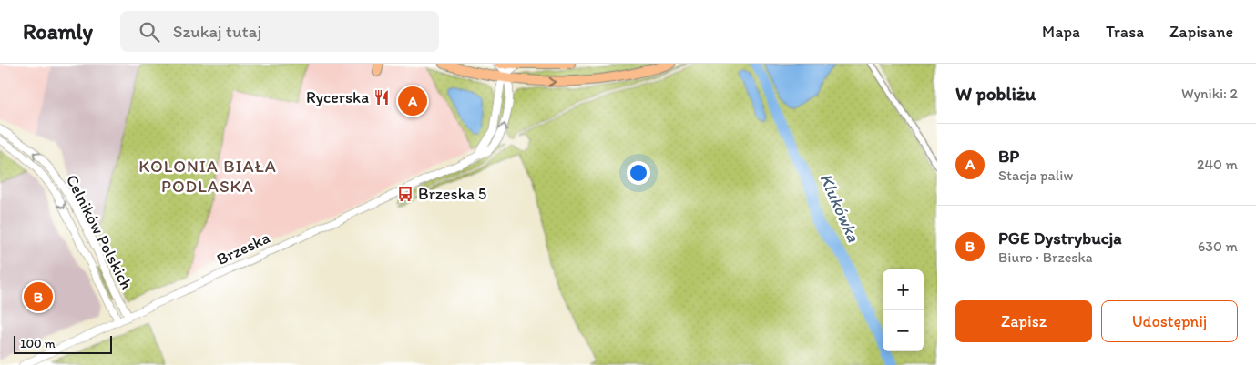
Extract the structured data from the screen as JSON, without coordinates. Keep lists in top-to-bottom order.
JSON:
{
  "streets": {
    "street": ["Celników Polskich", "Brzeska"]
  },
  "crossings": [
    ["Celników Polskich", "Brzeska"]
  ],
  "districts": ["KOLONIA BIAŁA PODLASKA"],
  "water": ["Klukówka"],
  "places": {
    "restaurant": ["Rycerska"],
    "bus stop": ["Brzeska 5"]
  },
  "scale_bar": "100 m",
  "page": {
    "header": "Roamly",
    "search": "Szukaj tutaj",
    "nav": ["Mapa", "Trasa", "Zapisane"],
    "heading": ["W pobliżu", "Wyniki: 2"],
    "pins": ["A", "B"],
    "list": [
      {
        "mark": "A",
        "name": "BP",
        "note": "Stacja paliw",
        "value": "240 m"
      },
      {
        "mark": "B",
        "name": "PGE Dystrybucja",
        "note": "Biuro · Brzeska",
        "value": "630 m"
      }
    ],
    "map_buttons": ["+", "−"],
    "buttons": ["Zapisz", "Udostępnij"],
    "scale": "100 m"
  }
}
